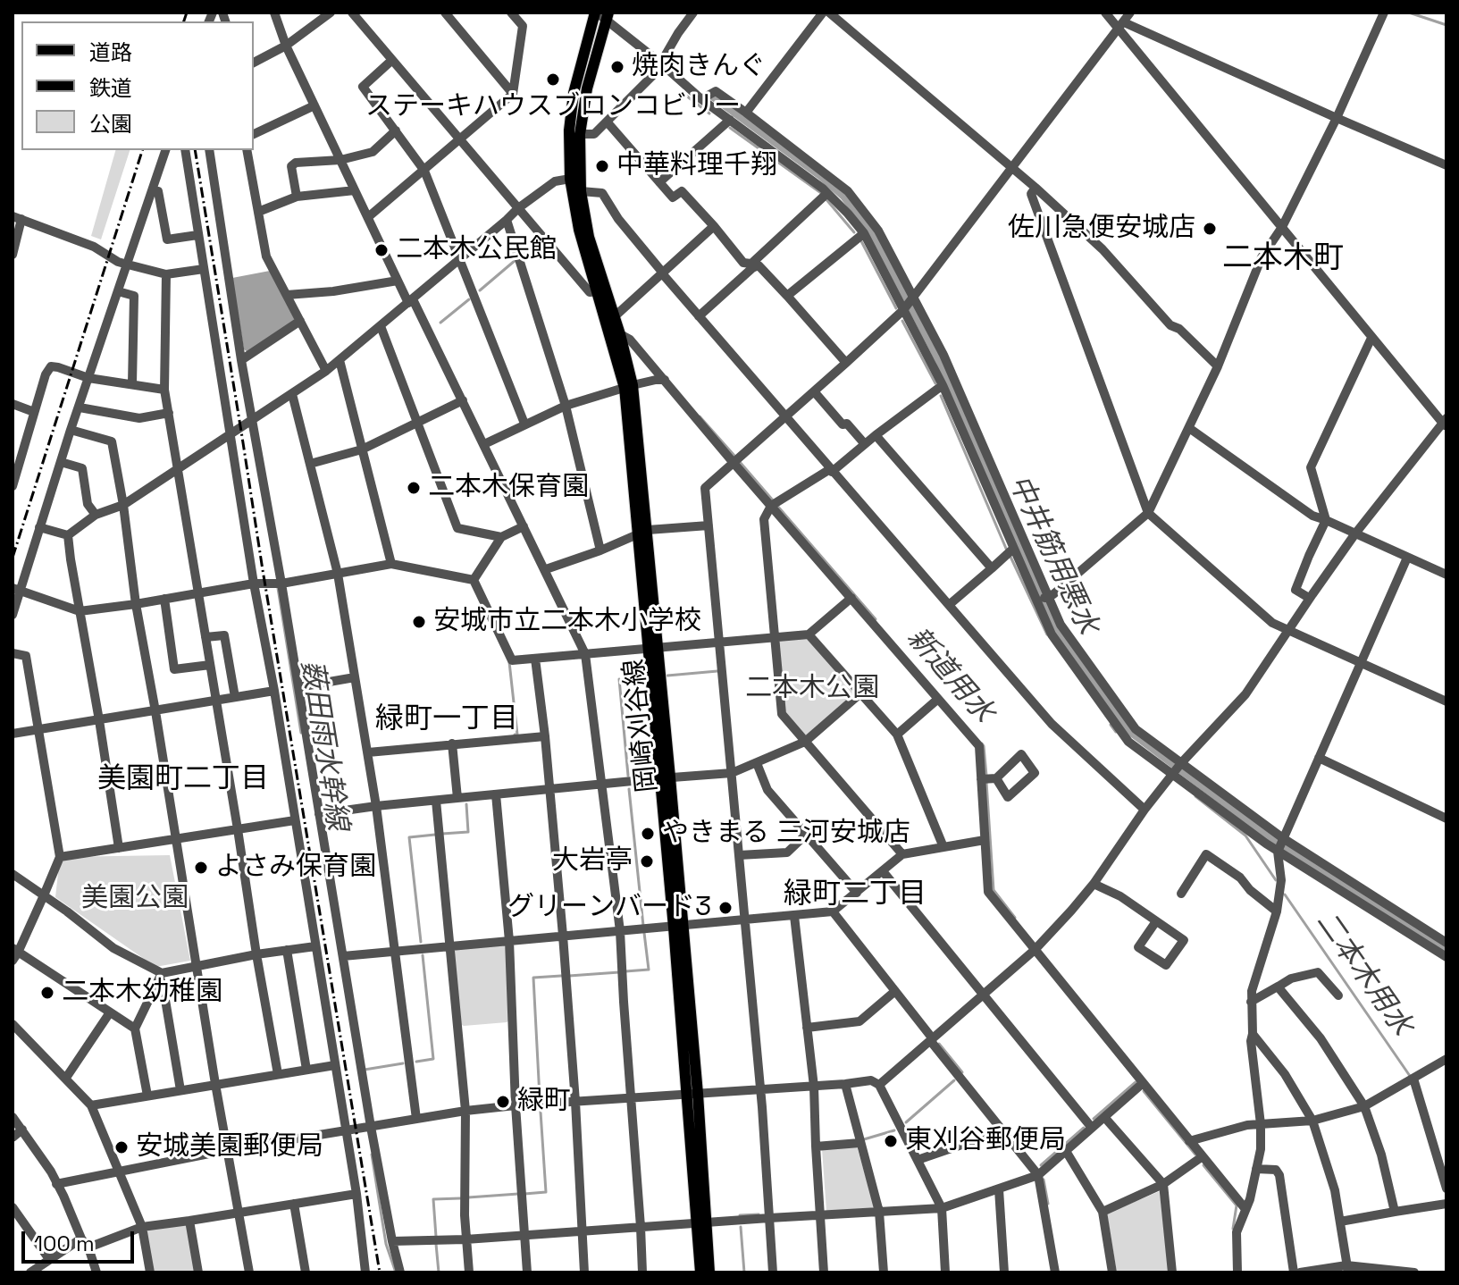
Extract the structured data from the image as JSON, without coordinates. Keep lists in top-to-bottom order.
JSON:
{
  "streets": {
    "main road": ["岡崎刈谷線"]
  },
  "districts": [
    "二本木町",
    "緑町一丁目",
    "美園町二丁目",
    "緑町二丁目"
  ],
  "water": [
    "中井筋用悪水",
    "新道用水",
    "薮田雨水幹線",
    "二本木用水"
  ],
  "parks": ["二本木公園", "美園公園"],
  "places": [
    "焼肉きんぐ",
    "ステーキハウスブロンコビリー",
    "中華料理千翔",
    "佐川急便安城店",
    "二本木公民館",
    "二本木保育園",
    "安城市立二本木小学校",
    "やきまる 三河安城店",
    "大岩亭",
    "よさみ保育園",
    "グリーンバード3",
    "二本木幼稚園",
    "緑町",
    "東刈谷郵便局",
    "安城美園郵便局"
  ],
  "legend": ["道路", "鉄道", "公園"],
  "scale_bar": "100 m"
}
